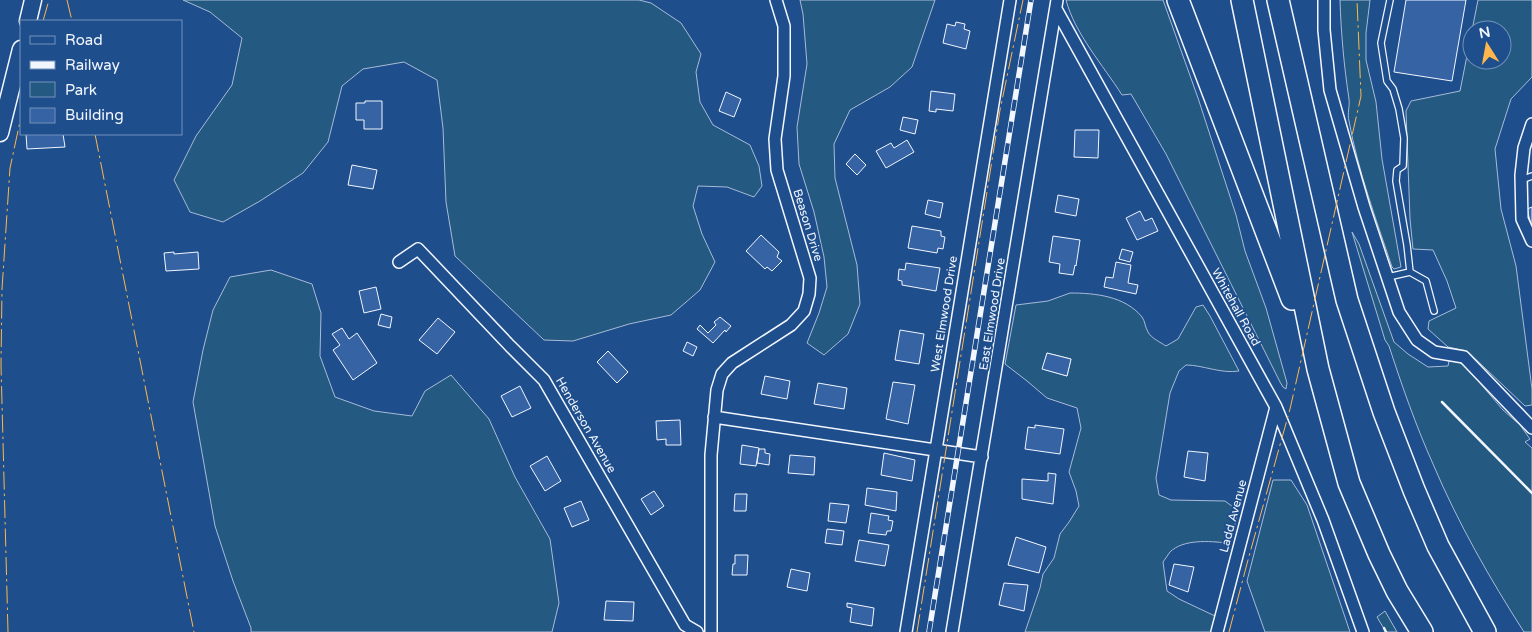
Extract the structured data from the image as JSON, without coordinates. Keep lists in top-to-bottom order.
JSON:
{
  "streets": {
    "street": [
      "Beason Drive",
      "Whitehall Road",
      "West Elmwood Drive",
      "East Elmwood Drive",
      "Henderson Avenue",
      "Ladd Avenue"
    ]
  },
  "crossings": [
    ["Whitehall Road", "East Elmwood Drive"],
    ["Whitehall Road", "Ladd Avenue"]
  ],
  "legend": [
    "Road",
    "Railway",
    "Park",
    "Building"
  ],
  "north": "top"
}
